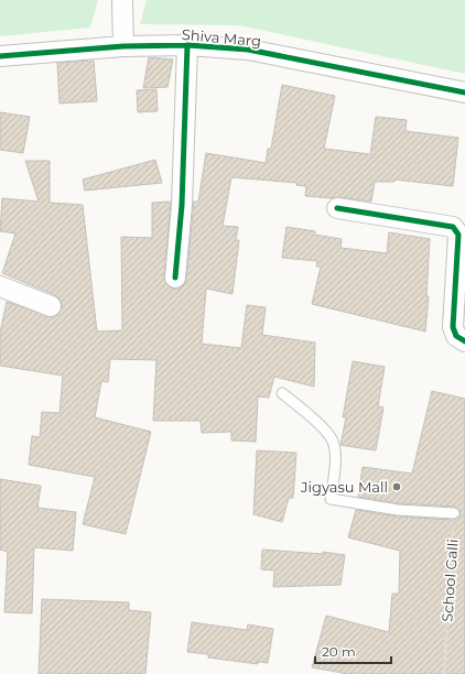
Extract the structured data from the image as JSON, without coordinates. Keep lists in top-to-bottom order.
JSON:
{
  "streets": {
    "street": ["Shiva Marg"],
    "path": ["School Galli"]
  },
  "places": ["Jigyasu Mall"],
  "scale_bar": "20 m"
}
